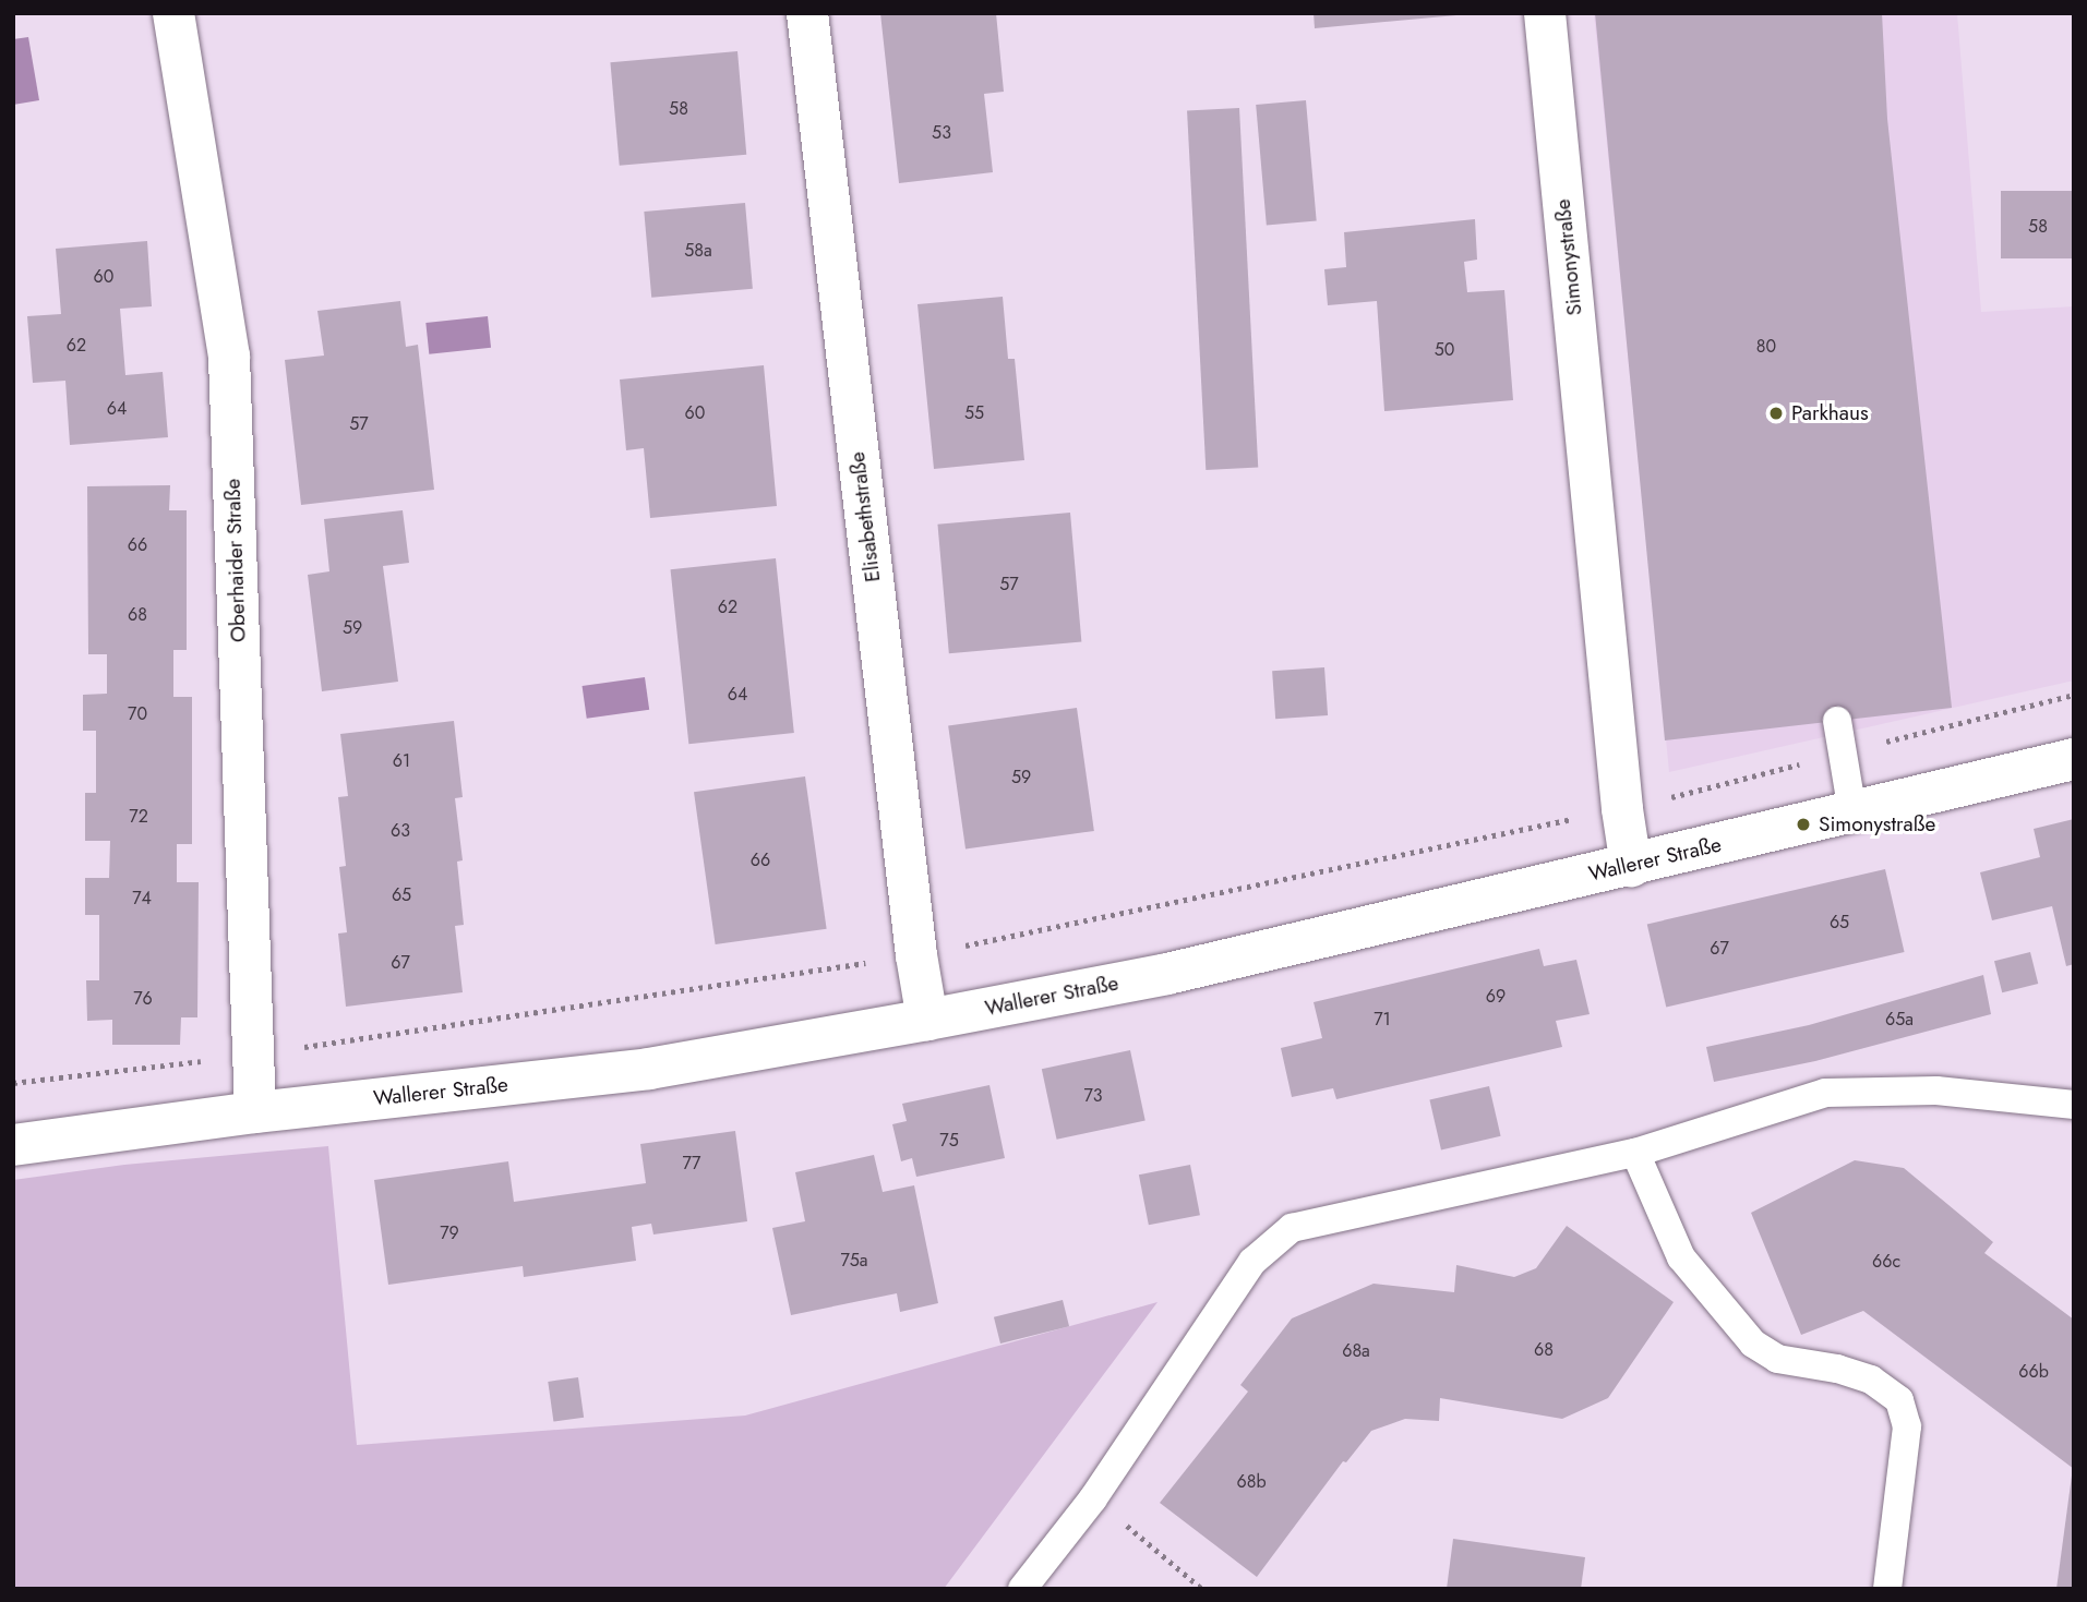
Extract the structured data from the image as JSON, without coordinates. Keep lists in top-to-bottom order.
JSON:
{
  "streets": {
    "street": [
      "Simonystraße",
      "Elisabethstraße",
      "Oberhaider Straße",
      "Wallerer Straße"
    ]
  },
  "crossings": [
    ["Simonystraße", "Wallerer Straße"],
    ["Elisabethstraße", "Wallerer Straße"],
    ["Oberhaider Straße", "Wallerer Straße"]
  ],
  "places": ["Parkhaus", "Simonystraße"],
  "house_numbers": [
    "58",
    "53",
    "58",
    "58a",
    "60",
    "62",
    "80",
    "50",
    "64",
    "60",
    "55",
    "57",
    "66",
    "57",
    "62",
    "68",
    "59",
    "64",
    "70",
    "61",
    "59",
    "72",
    "63",
    "66",
    "65",
    "74",
    "65",
    "67",
    "67",
    "69",
    "76",
    "71",
    "65a",
    "73",
    "75",
    "77",
    "79",
    "75a",
    "66c",
    "68",
    "68a",
    "66b",
    "68b"
  ]
}
